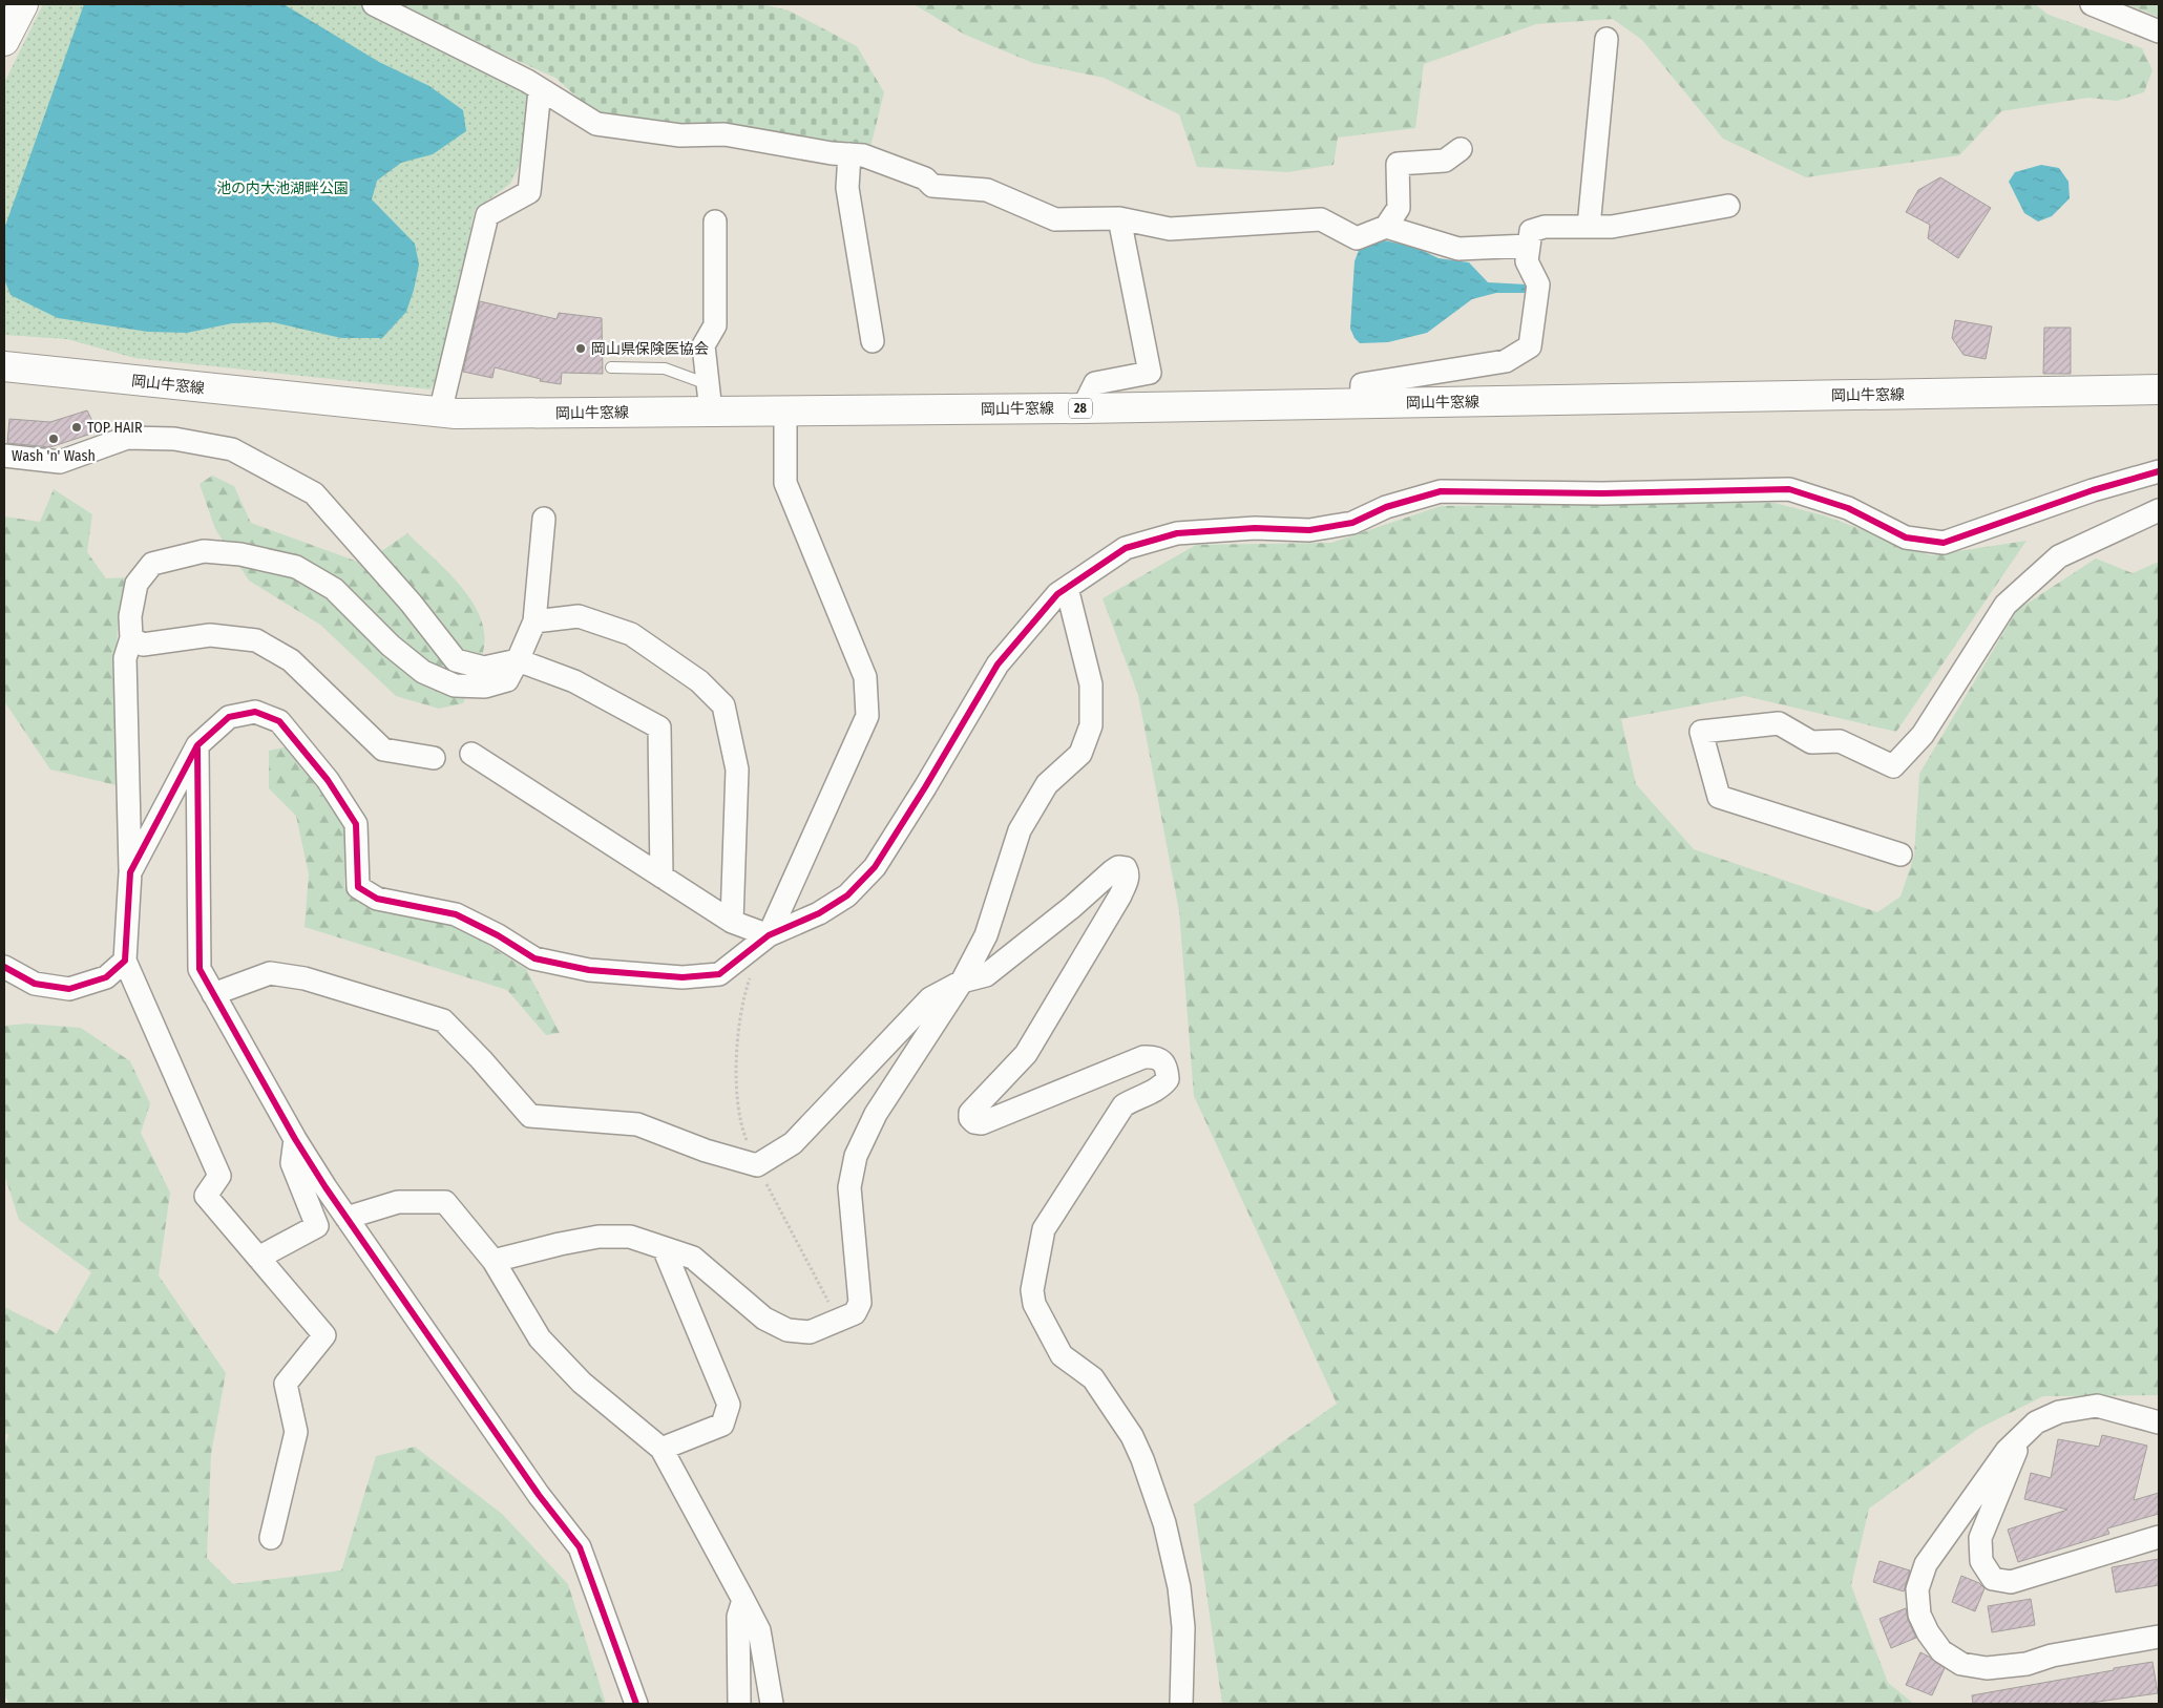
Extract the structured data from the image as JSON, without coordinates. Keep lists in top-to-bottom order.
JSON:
{
  "streets": {
    "main road": ["岡山牛窓線", "28"]
  },
  "parks": ["池の内大池湖畔公園"],
  "places": ["岡山県保険医協会", "TOP HAIR", "Wash 'n' Wash"]
}
